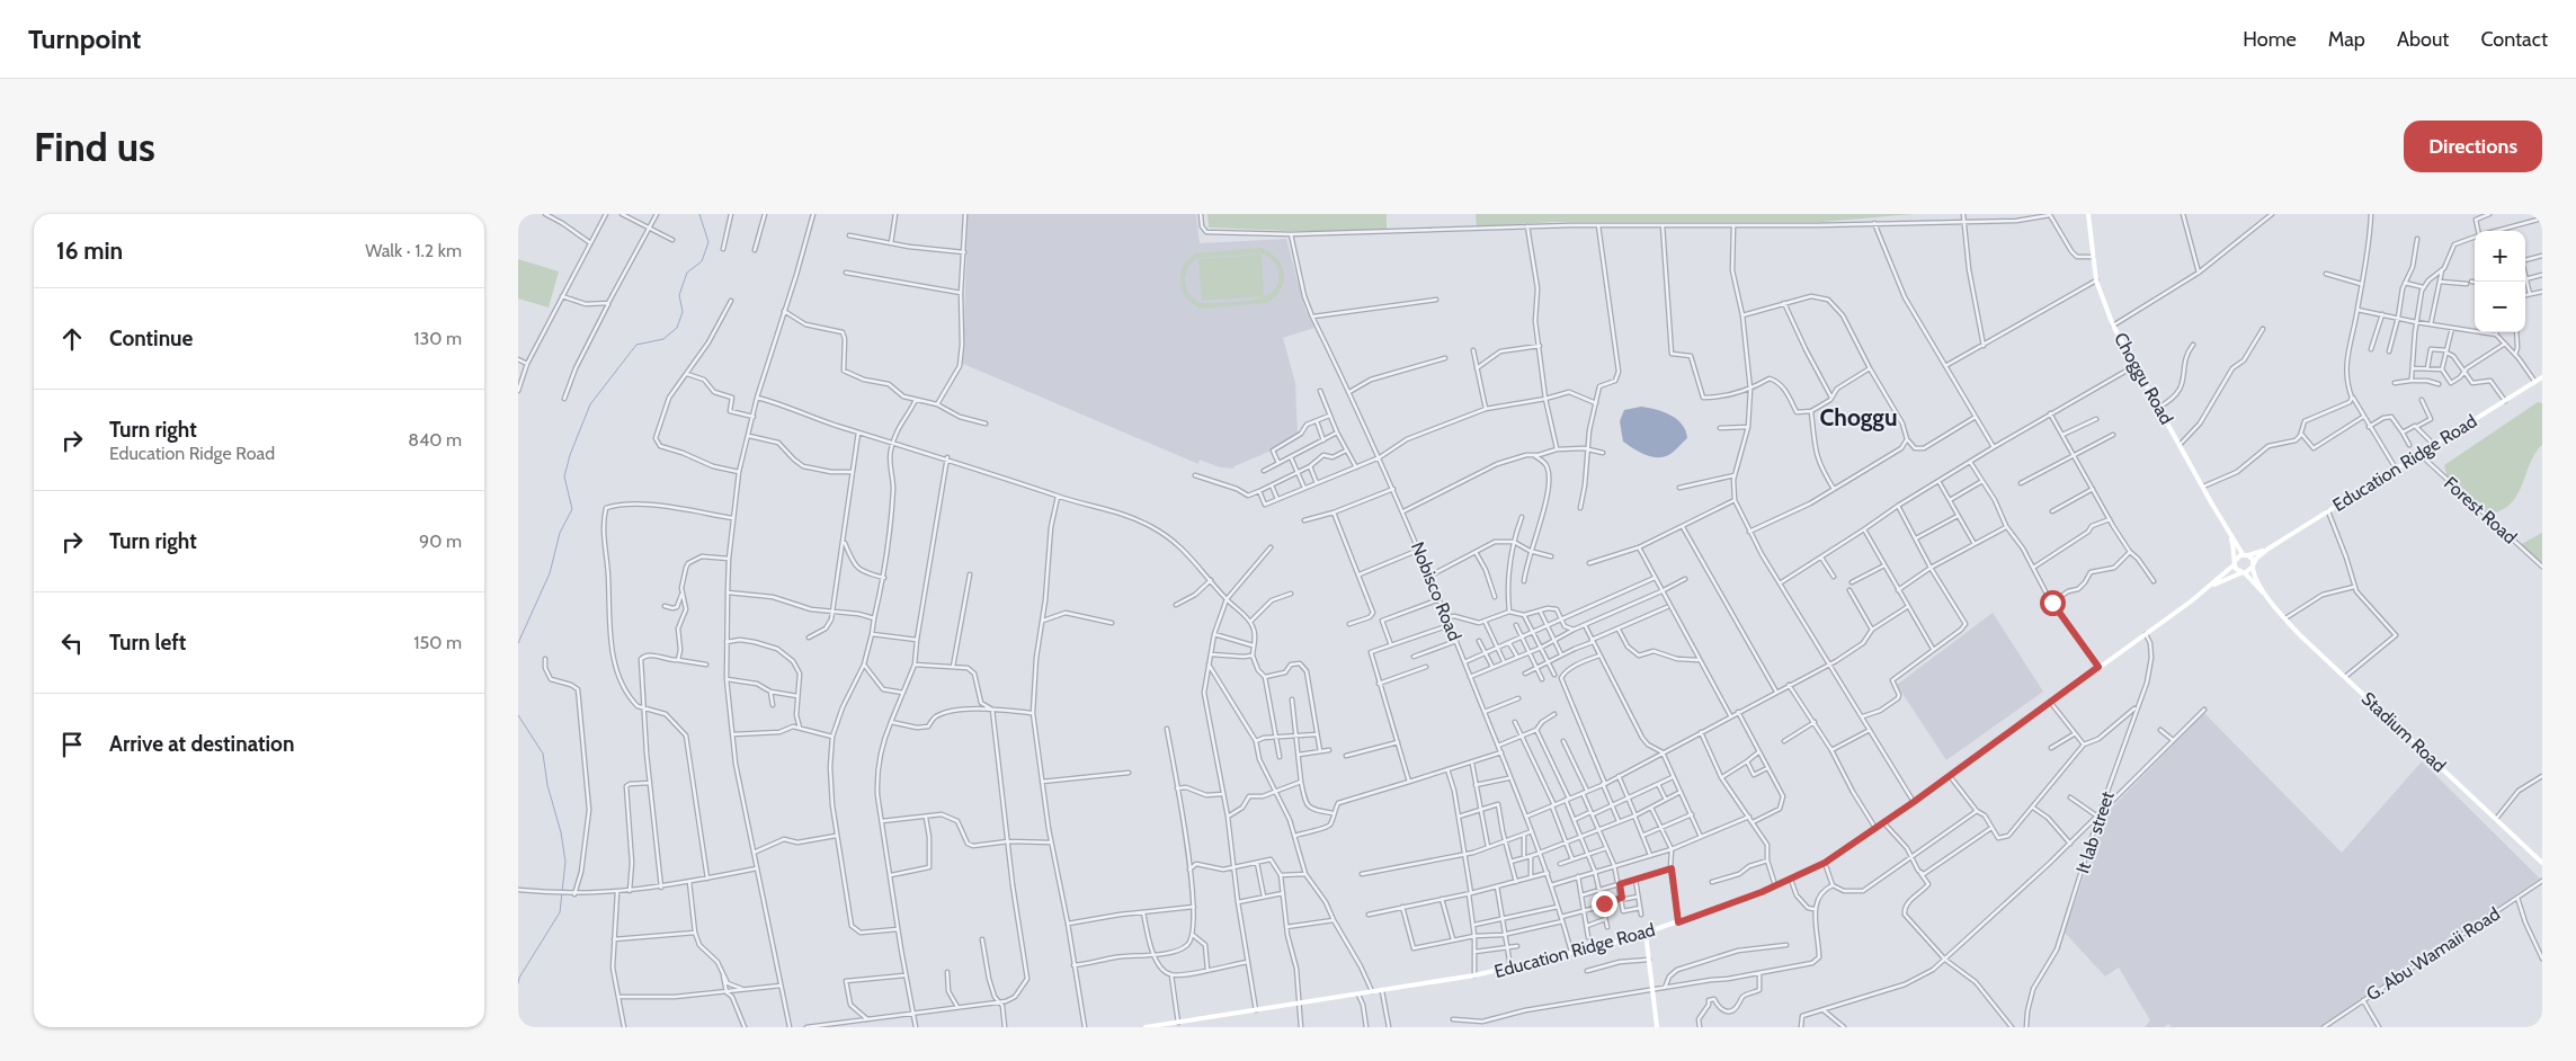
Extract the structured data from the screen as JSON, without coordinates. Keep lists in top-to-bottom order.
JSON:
{
  "streets": {
    "main road": ["Choggu Road", "Education Ridge Road", "Stadium Road"],
    "street": [
      "Forest Road",
      "Nobisco Road",
      "It lab street",
      "G. Abu Wamaii Road"
    ]
  },
  "crossings": [
    ["Choggu Road", "Education Ridge Road"],
    ["Choggu Road", "Stadium Road"],
    ["Education Ridge Road", "Forest Road"],
    ["Education Ridge Road", "Nobisco Road"],
    ["Education Ridge Road", "Stadium Road"],
    ["Education Ridge Road", "It lab street"]
  ],
  "districts": ["Choggu"],
  "page": {
    "header": "Turnpoint",
    "nav": [
      "Home",
      "Map",
      "About",
      "Contact"
    ],
    "buttons": "Directions",
    "title": "Find us",
    "heading": ["16 min", "Walk · 1.2 km"],
    "map_buttons": ["+", "−"],
    "list": [
      ["Continue", "130 m"],
      ["Turn right", "Education Ridge Road", "840 m"],
      ["Turn right", "90 m"],
      ["Turn left", "150 m"],
      "Arrive at destination"
    ]
  }
}
